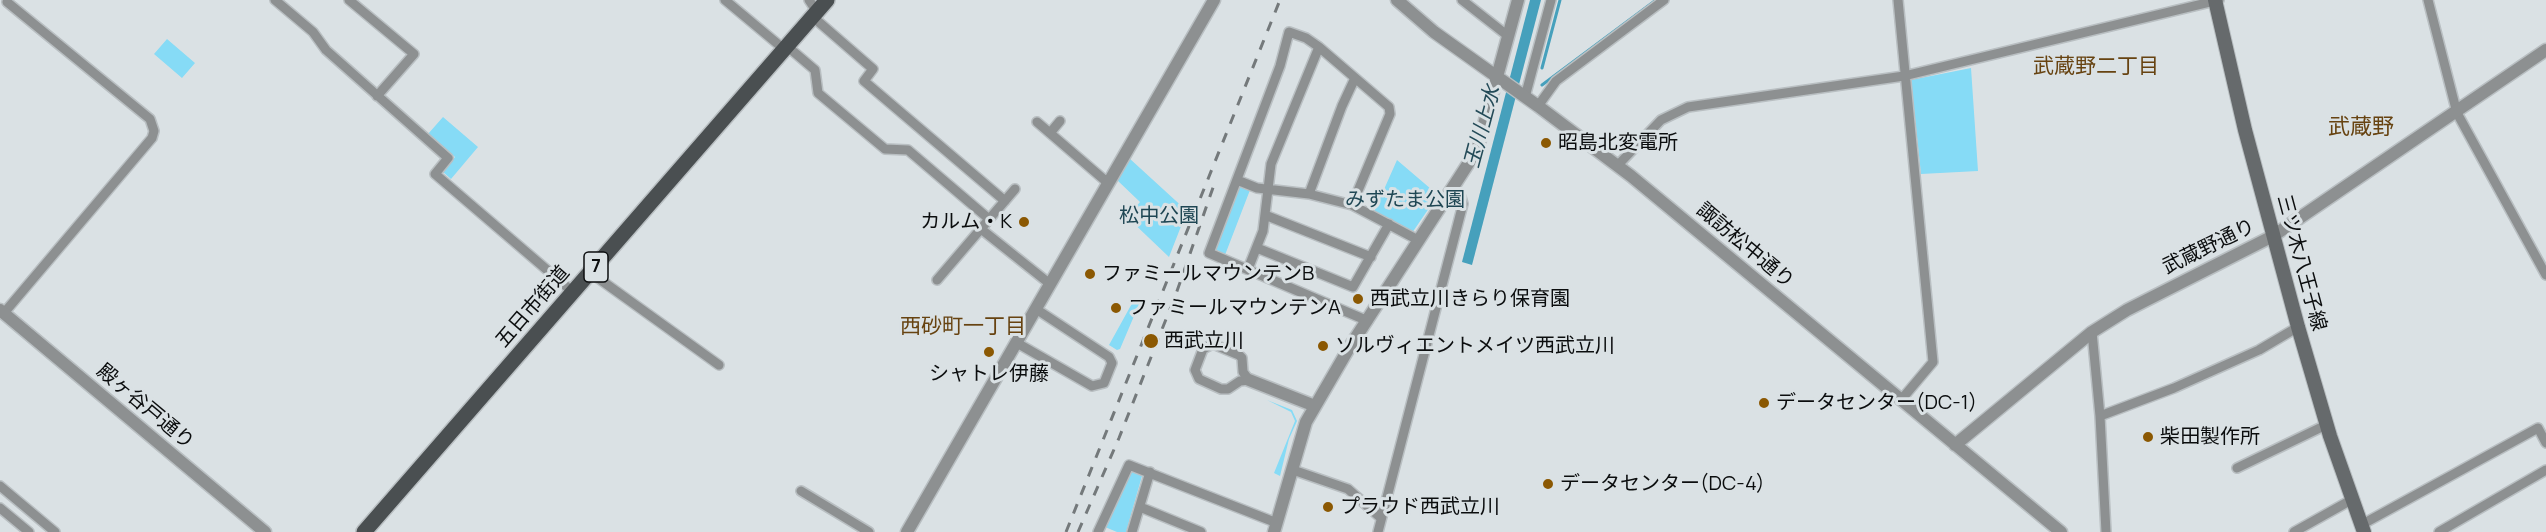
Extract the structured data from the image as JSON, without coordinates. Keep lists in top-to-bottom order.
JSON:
{
  "streets": {
    "main road": ["三ツ木八王子線", "7", "五日市街道"],
    "street": ["諏訪松中通り", "武蔵野通り", "殿ヶ谷戸通り"]
  },
  "crossings": [
    ["諏訪松中通り", "武蔵野通り"],
    ["武蔵野通り", "三ツ木八王子線"]
  ],
  "districts": ["武蔵野二丁目", "武蔵野", "西砂町一丁目"],
  "water": ["玉川上水"],
  "parks": ["みずたま公園", "松中公園"],
  "places": [
    "昭島北変電所",
    "カルム・K",
    "ファミールマウンテンB",
    "西武立川きらり保育園",
    "ファミールマウンテンA",
    "西武立川",
    "ソルヴィエントメイツ西武立川",
    "シャトレ伊藤",
    "データセンター(DC-1)",
    "柴田製作所",
    "データセンター(DC-4)",
    "プラウド西武立川"
  ]
}
